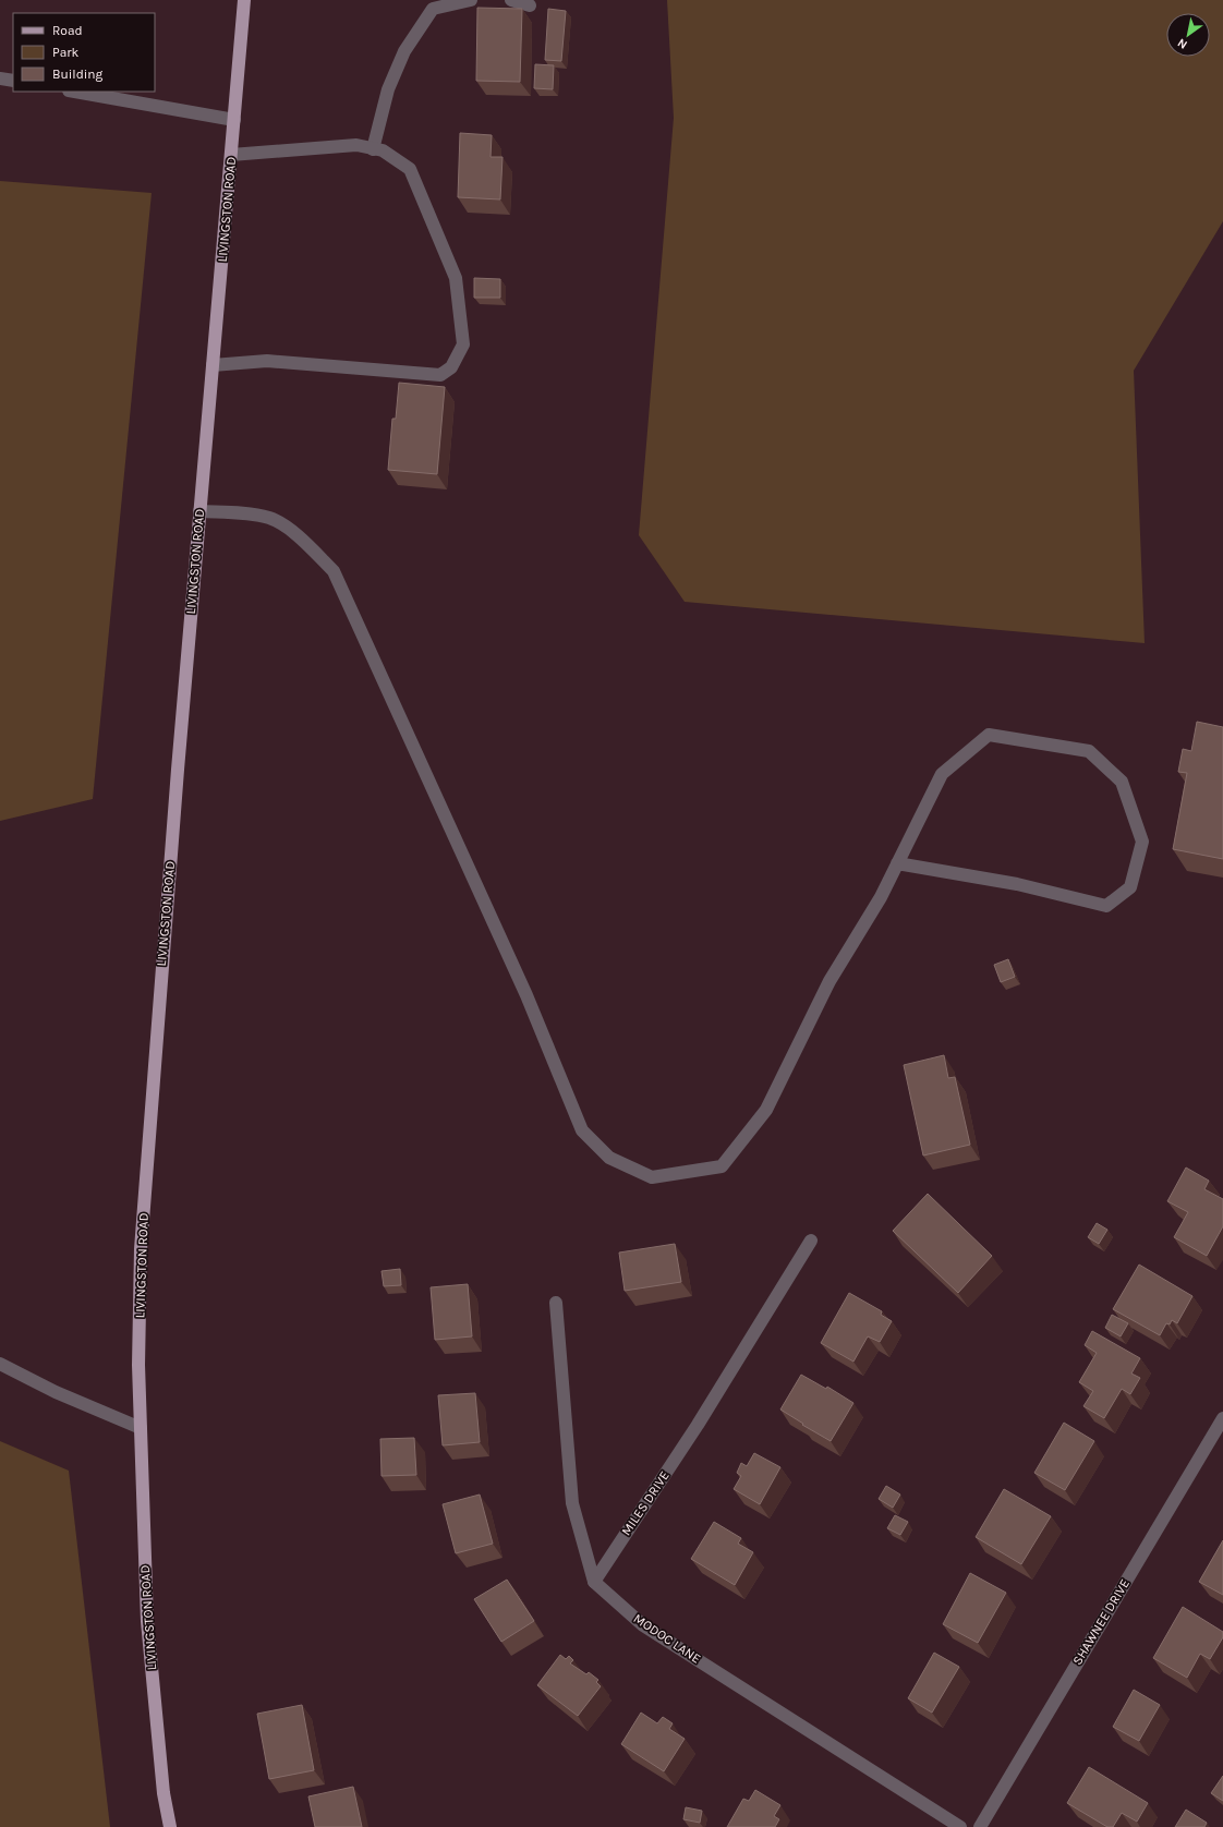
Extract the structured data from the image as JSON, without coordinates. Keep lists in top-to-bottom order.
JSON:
{
  "streets": {
    "main road": ["LIVINGSTON ROAD"],
    "street": ["MILES DRIVE", "SHAWNEE DRIVE", "MODOC LANE"]
  },
  "crossings": [
    ["MILES DRIVE", "MODOC LANE"]
  ],
  "legend": ["Road", "Park", "Building"],
  "north": "bottom left"
}
